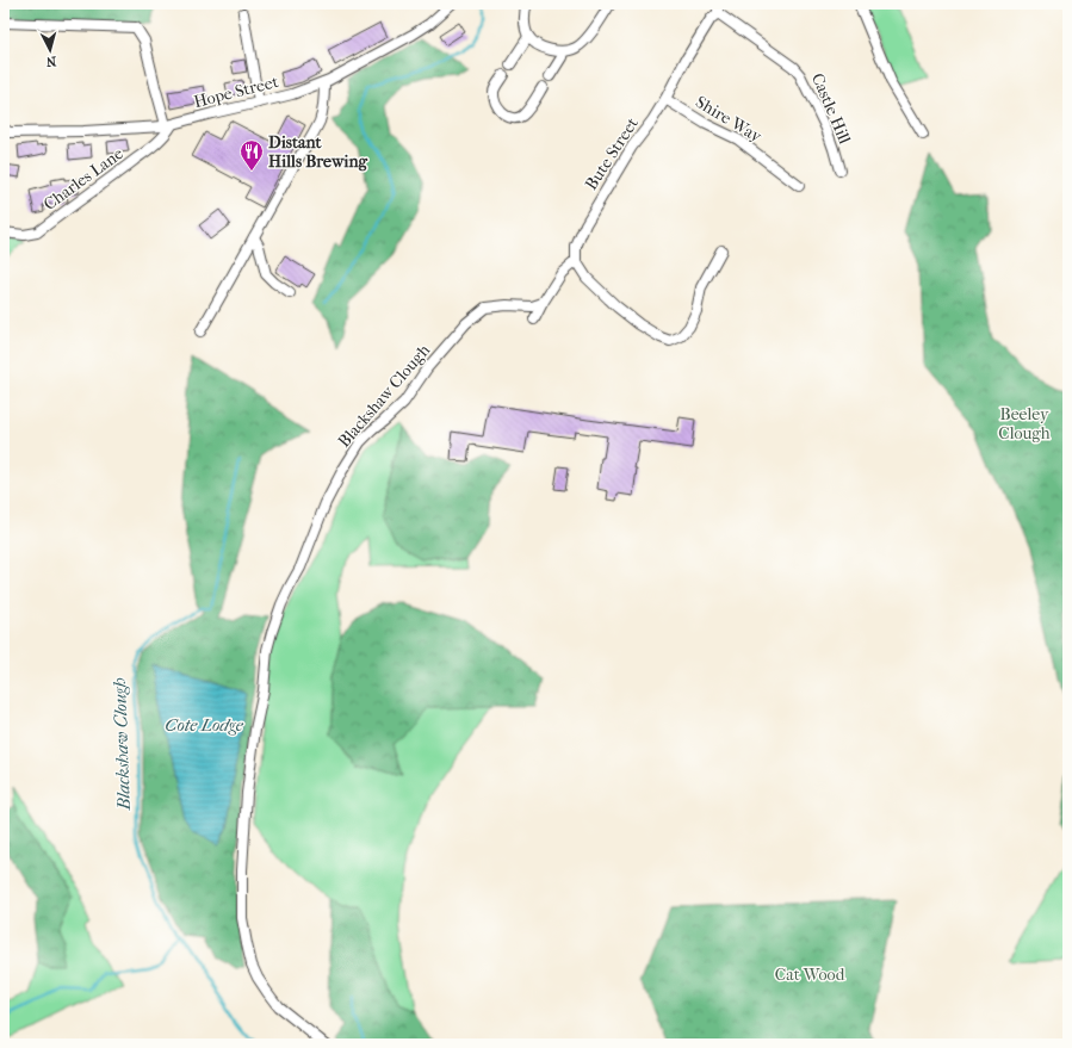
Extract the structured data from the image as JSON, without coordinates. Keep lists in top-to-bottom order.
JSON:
{
  "streets": {
    "street": [
      "Hope Street",
      "Castle Hill",
      "Shire Way",
      "Bute Street",
      "Charles Lane",
      "Blackshaw Clough"
    ]
  },
  "crossings": [
    ["Hope Street", "Charles Lane"],
    ["Castle Hill", "Bute Street"],
    ["Shire Way", "Bute Street"]
  ],
  "water": ["Cote Lodge", "Blackshaw Clough"],
  "parks": ["Beeley Clough", "Cat Wood"],
  "places": {
    "restaurant": ["Distant Hills Brewing"]
  },
  "north": "bottom"
}
